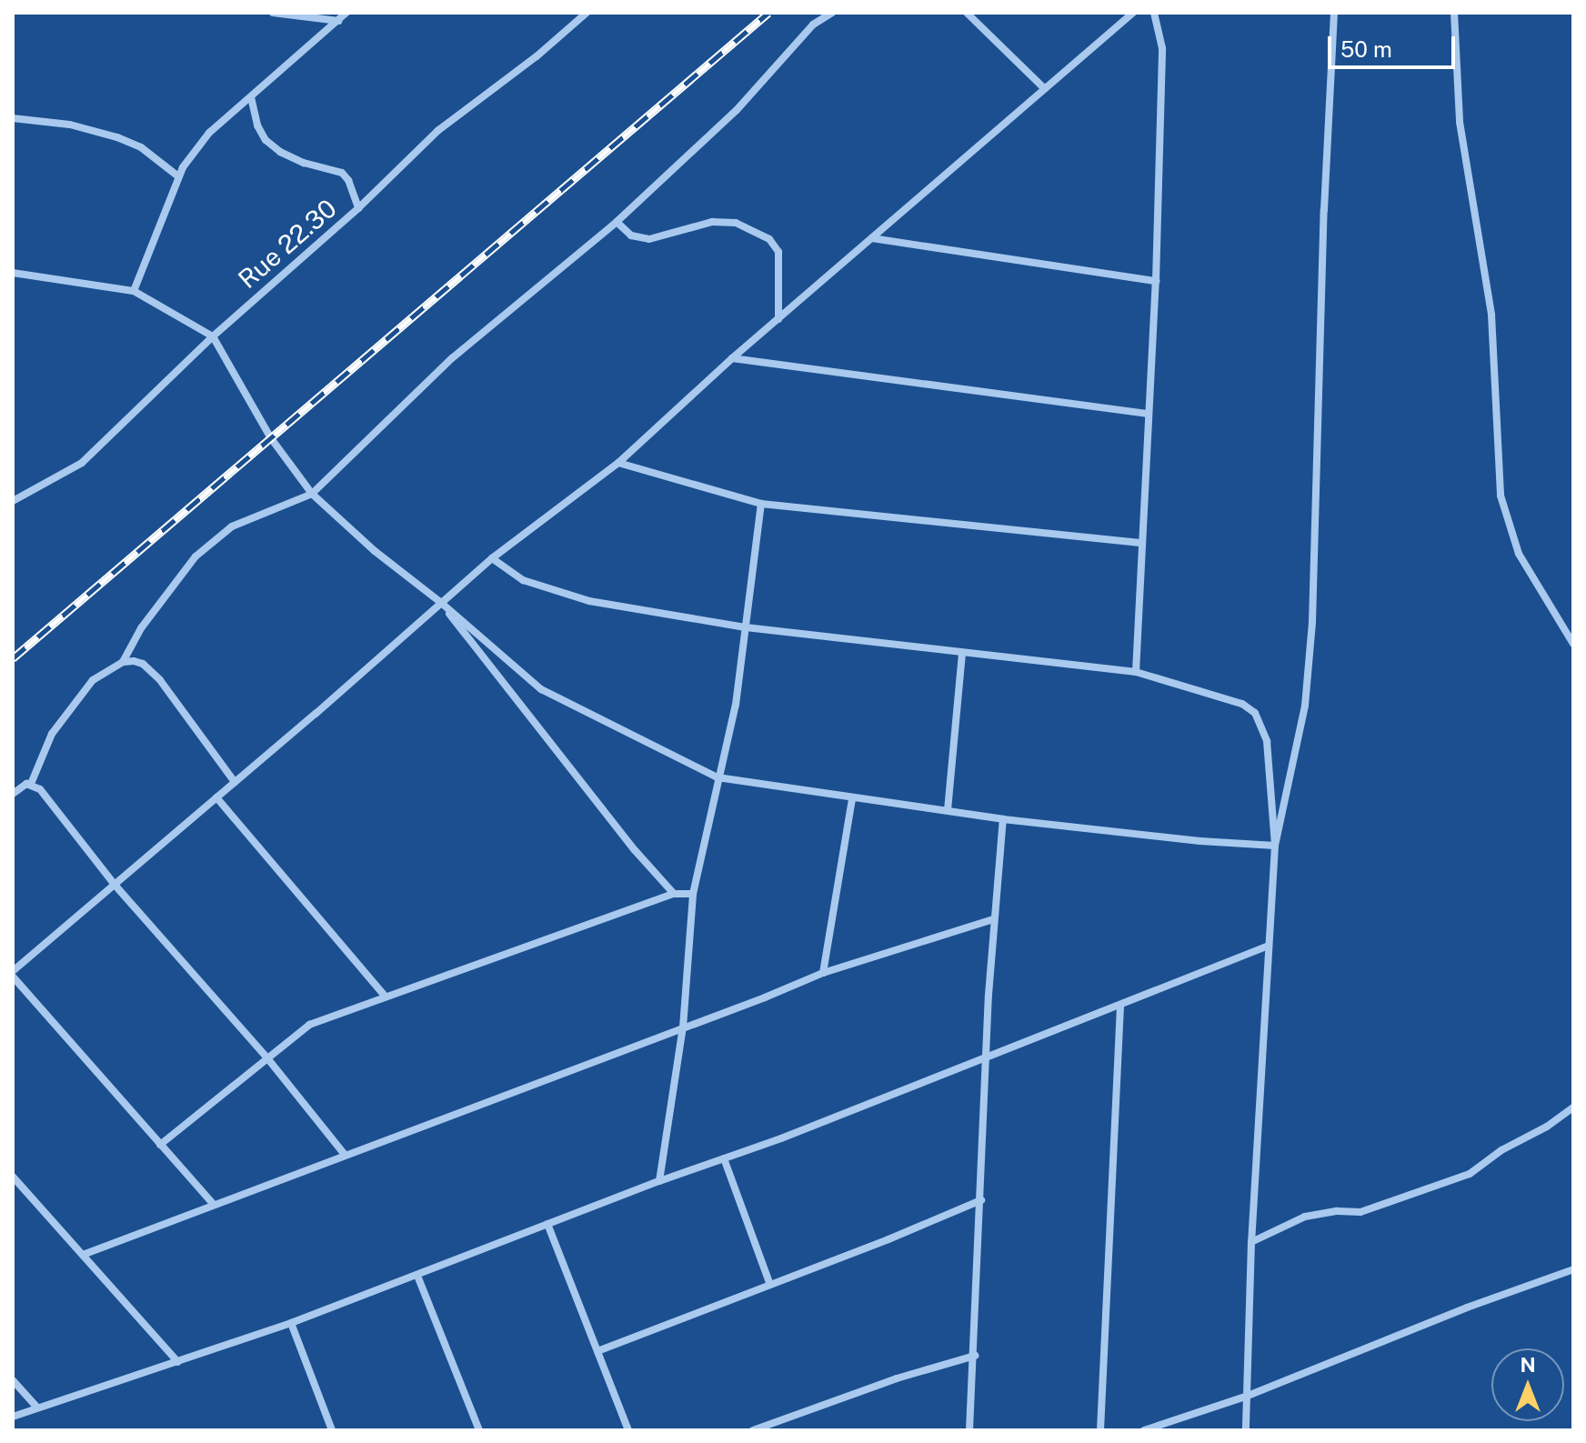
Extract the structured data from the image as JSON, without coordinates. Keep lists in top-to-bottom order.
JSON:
{
  "streets": {
    "street": ["Rue 22.30"]
  },
  "scale_bar": "50 m",
  "north": "top"
}
